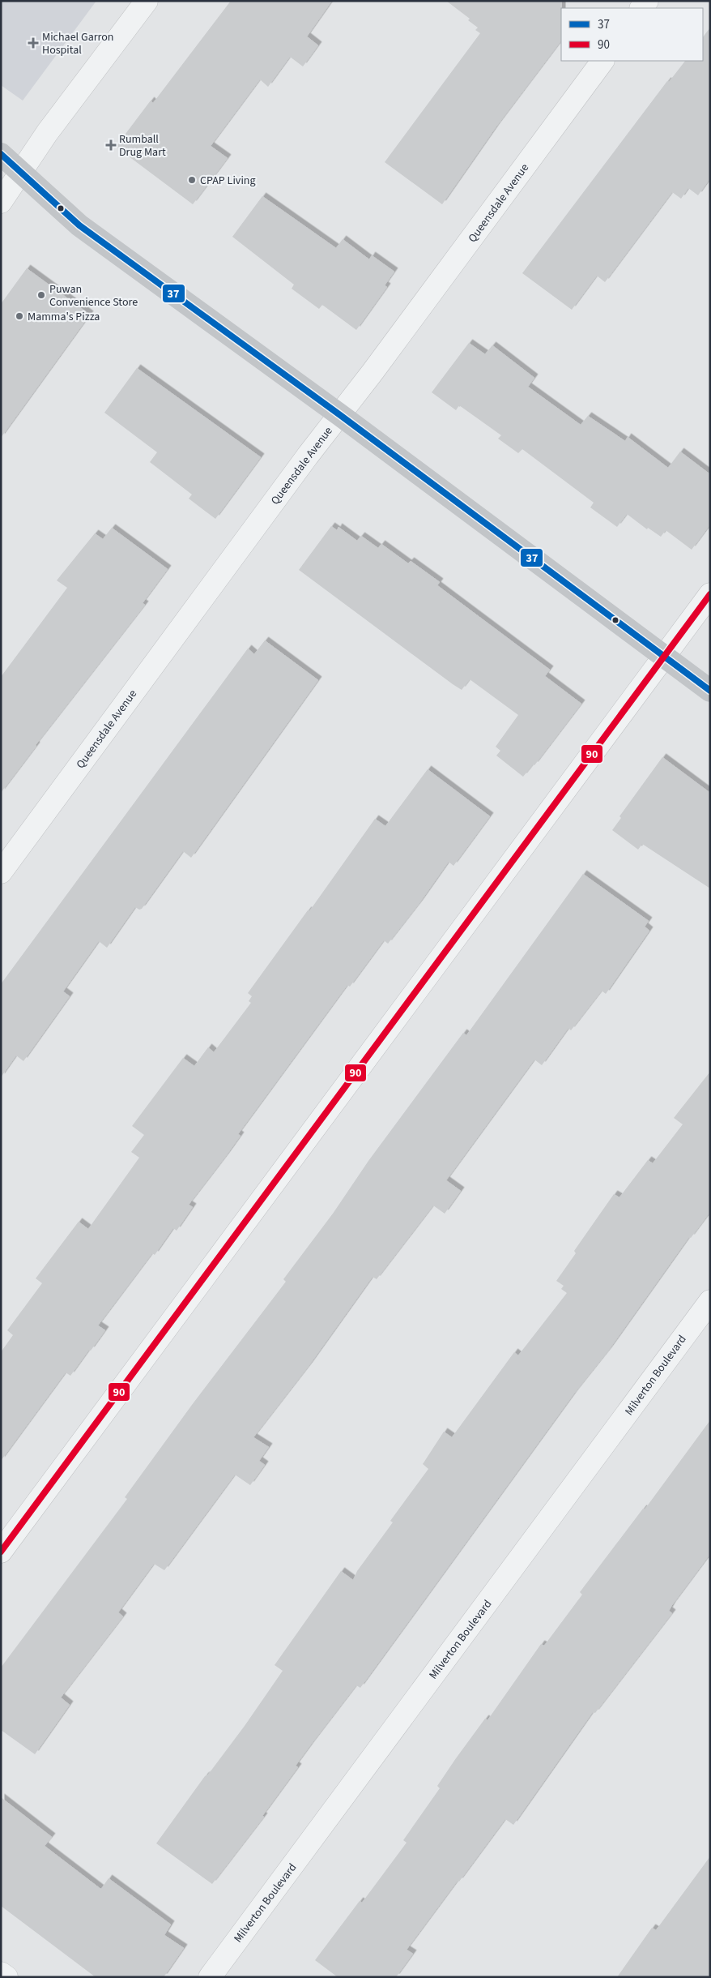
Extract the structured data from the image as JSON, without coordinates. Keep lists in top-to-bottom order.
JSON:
{
  "streets": {
    "street": ["Queensdale Avenue", "Milverton Boulevard"]
  },
  "places": {
    "health": ["Michael Garron Hospital", "Rumball Drug Mart"],
    "other": ["CPAP Living", "Puwan Convenience Store", "Mamma's Pizza"]
  },
  "lines": ["transit line 37", "transit line 90"],
  "legend": ["37", "90"]
}
